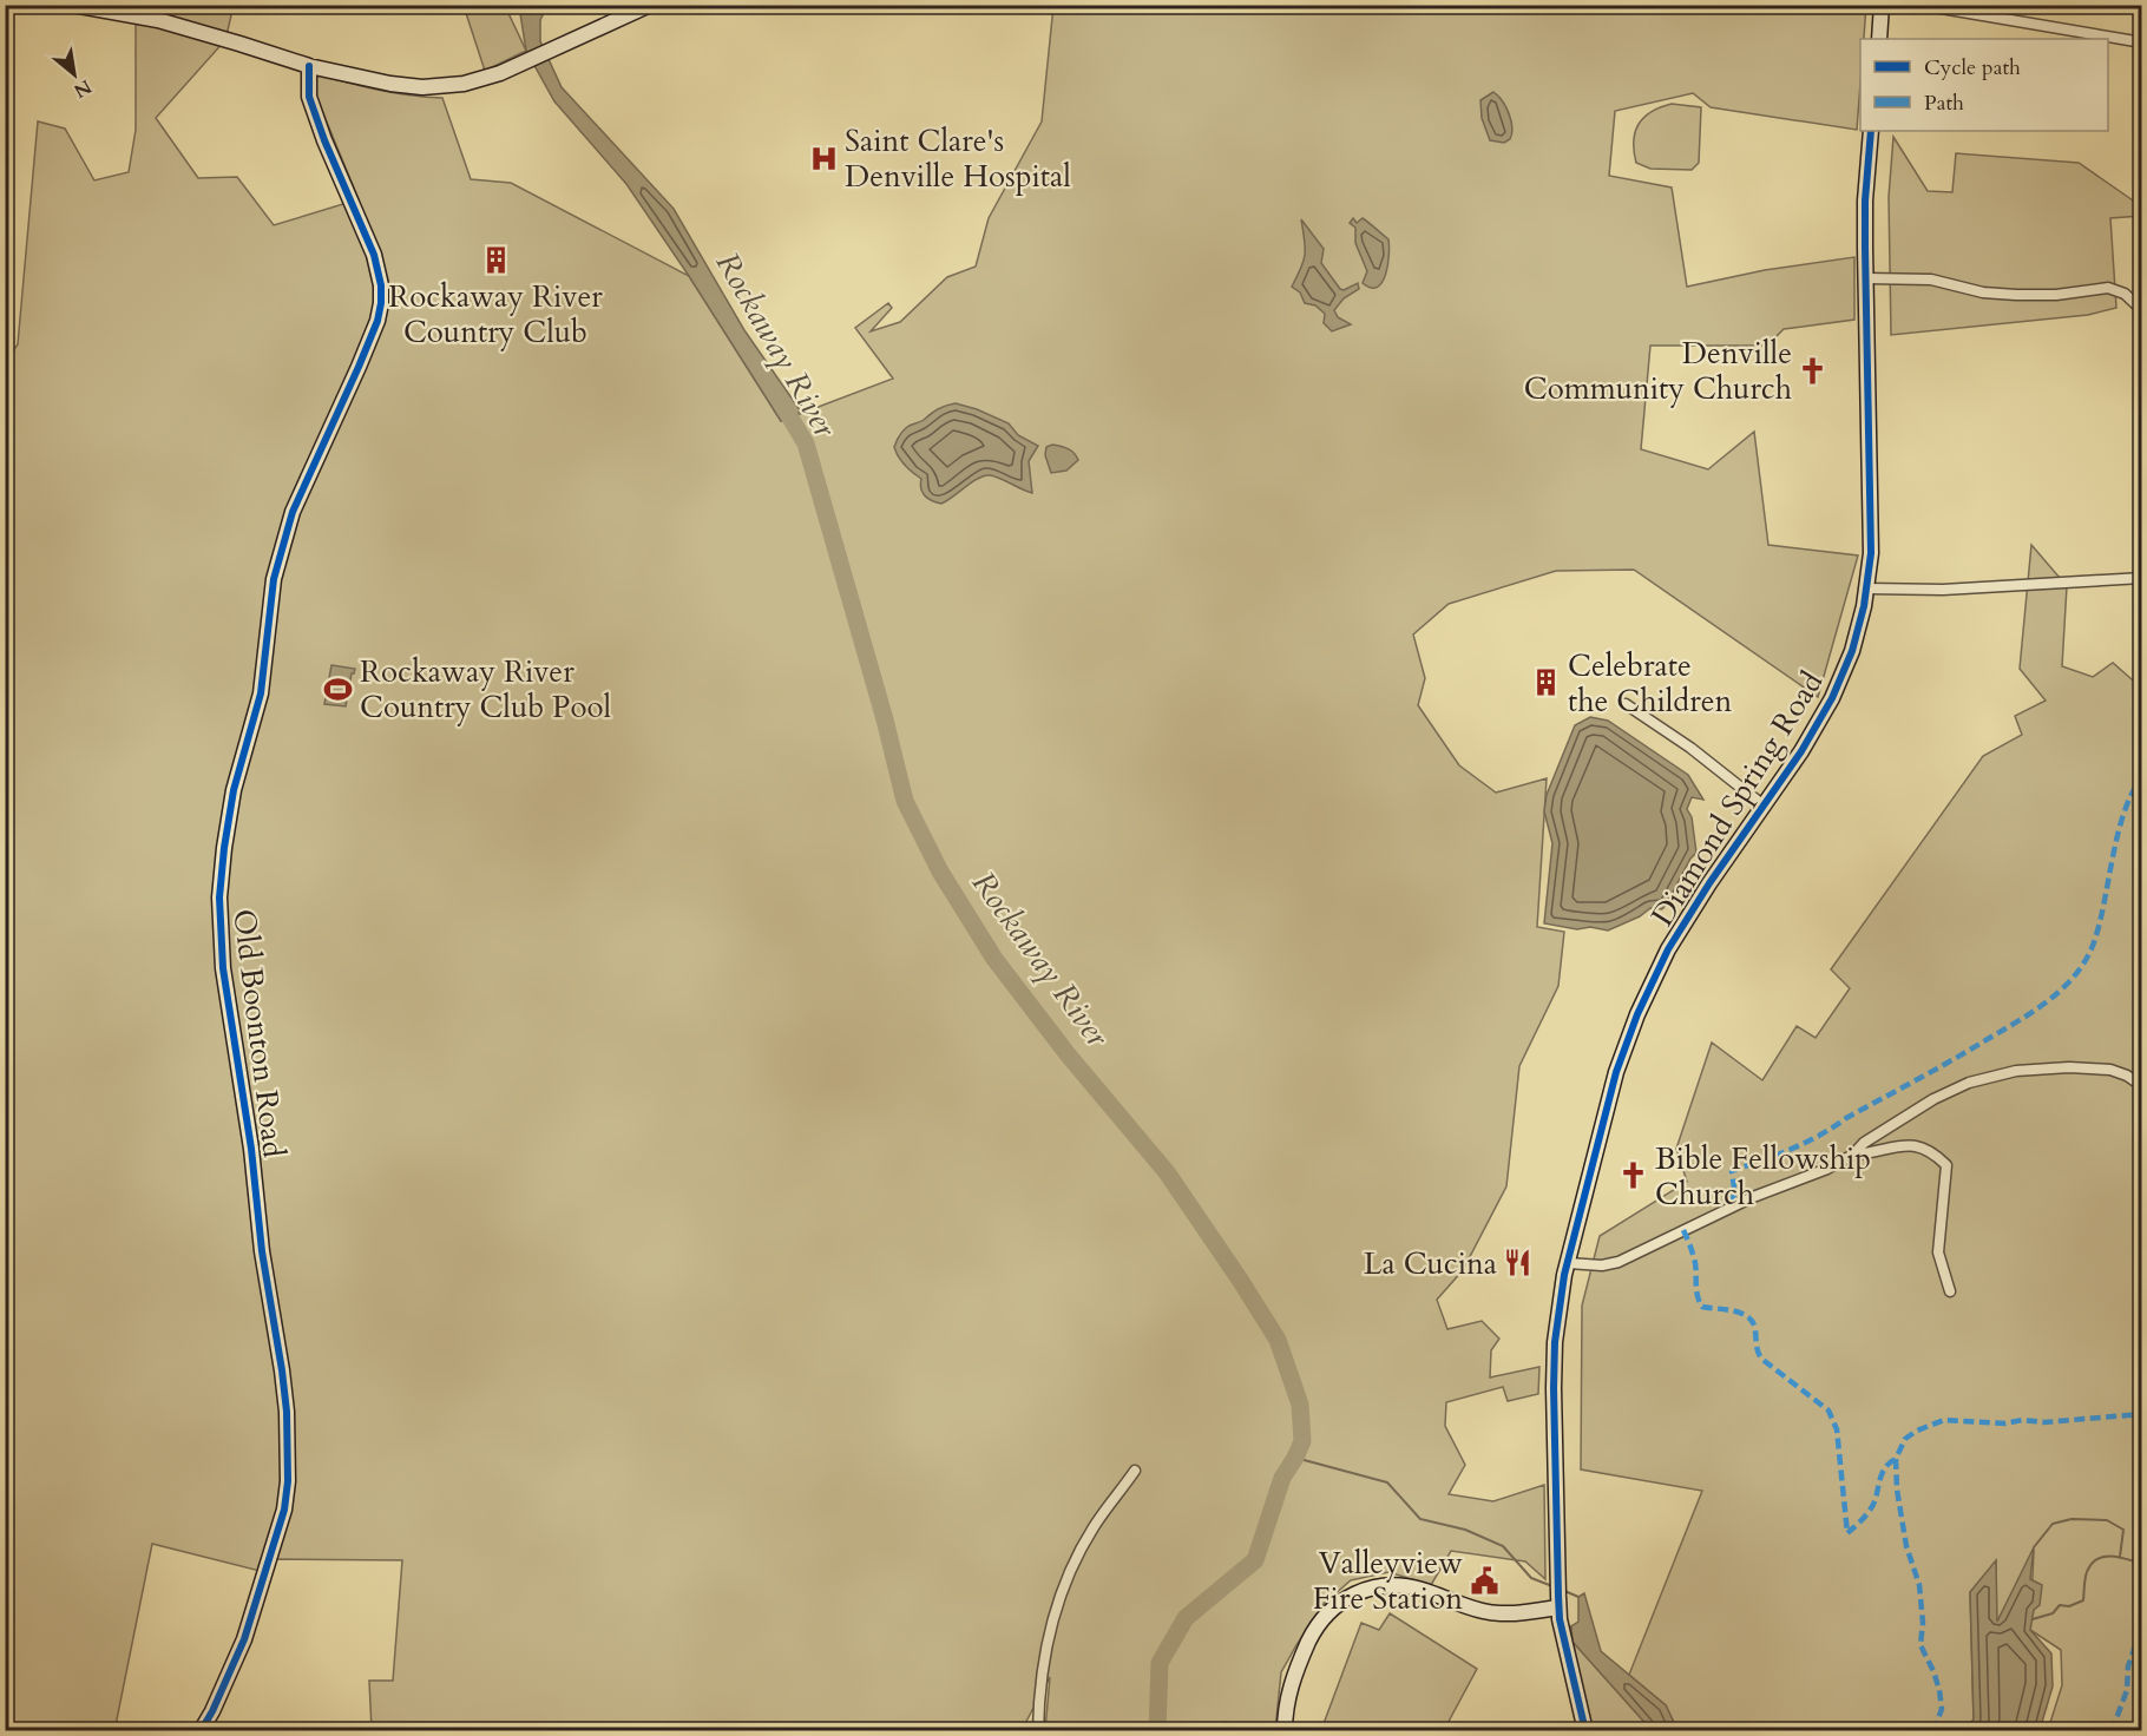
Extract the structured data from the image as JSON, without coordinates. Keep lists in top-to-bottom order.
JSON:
{
  "streets": {
    "street": ["Diamond Spring Road", "Old Boonton Road"]
  },
  "water": ["Rockaway River"],
  "places": {
    "hospital": ["Saint Clare's Denville Hospital"],
    "building": ["Rockaway River Country Club", "Celebrate the Children"],
    "church": ["Denville Community Church", "Bible Fellowship Church"],
    "sports": ["Rockaway River Country Club Pool"],
    "restaurant": ["La Cucina"],
    "public building": ["Valleyview Fire Station"]
  },
  "legend": ["Cycle path", "Path"],
  "north": "bottom right"
}
